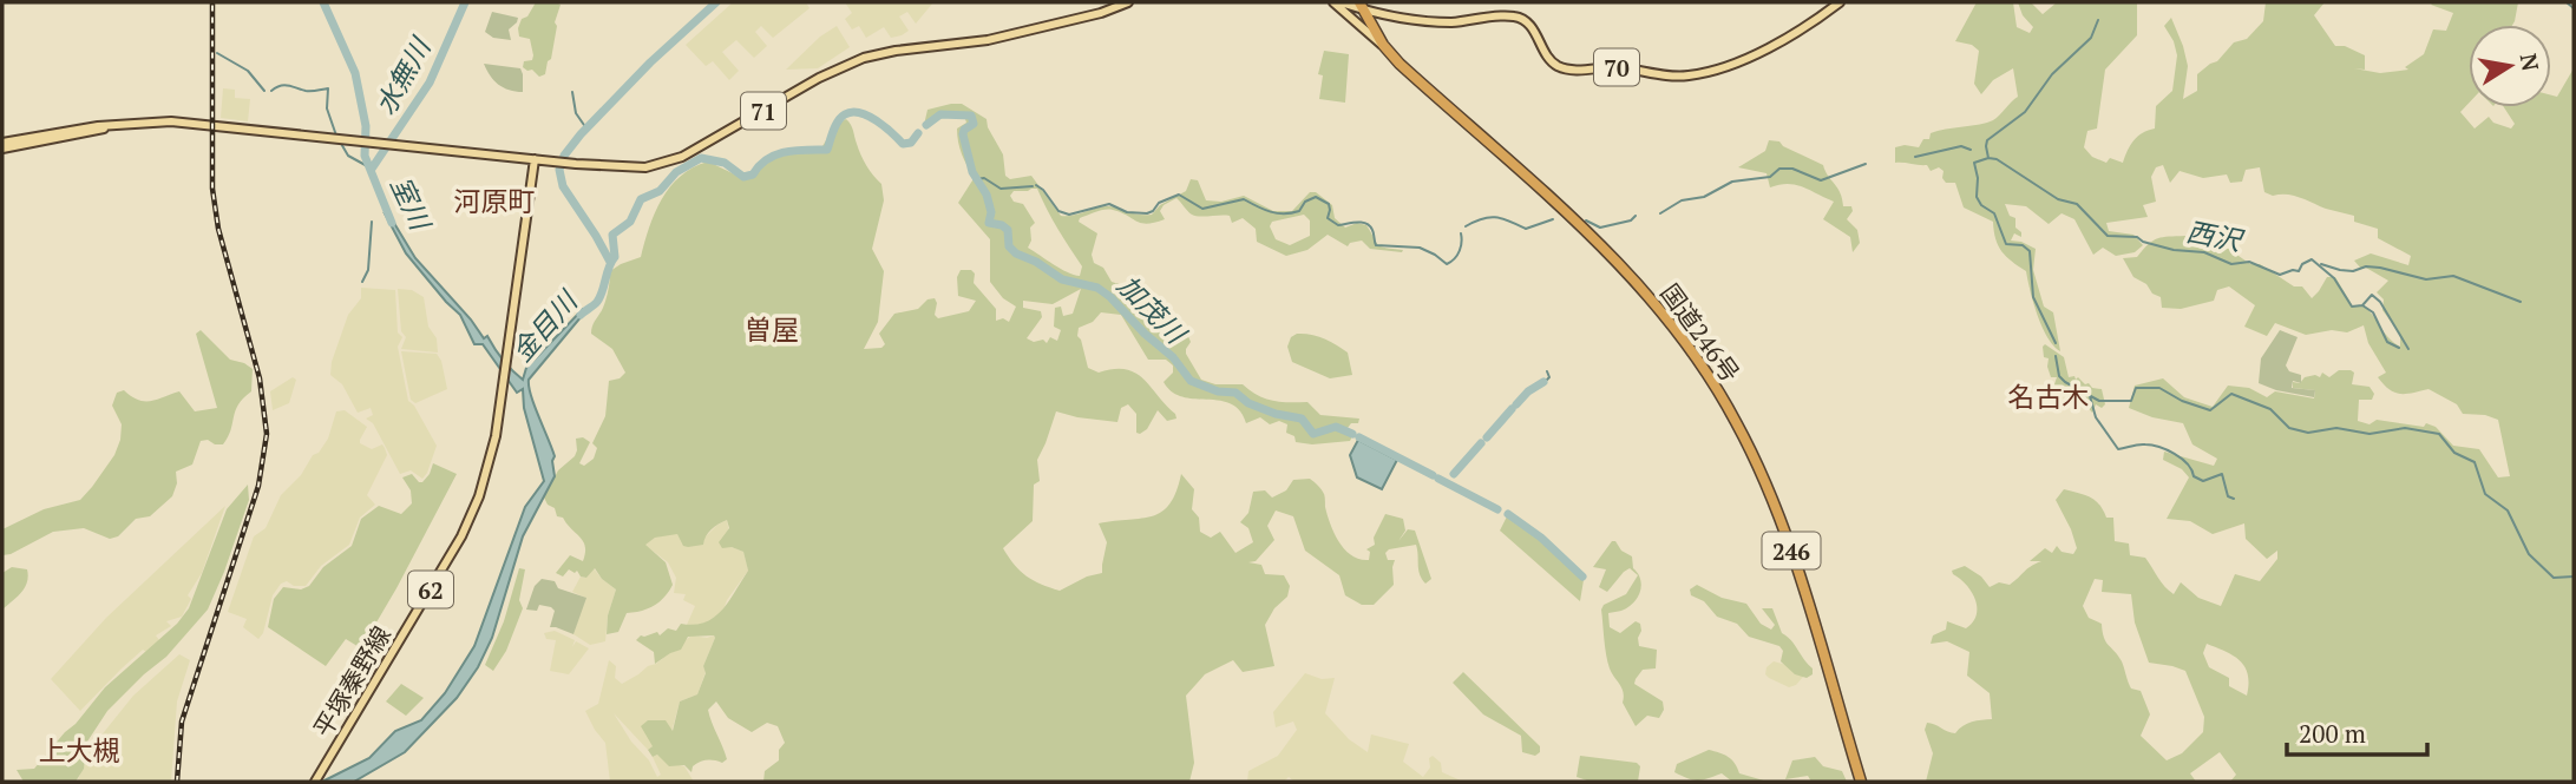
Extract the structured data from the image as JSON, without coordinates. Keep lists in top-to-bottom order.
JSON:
{
  "streets": {
    "highway": ["国道246号", "246"],
    "main road": [
      "70",
      "71",
      "62",
      "平塚秦野線"
    ]
  },
  "crossings": [
    ["70", "国道246号"],
    ["71", "平塚秦野線"]
  ],
  "districts": [
    "河原町",
    "曽屋",
    "名古木",
    "上大槻"
  ],
  "water": [
    "水無川",
    "室川",
    "西沢",
    "加茂川",
    "金目川"
  ],
  "scale_bar": "200 m",
  "north": "right"
}
